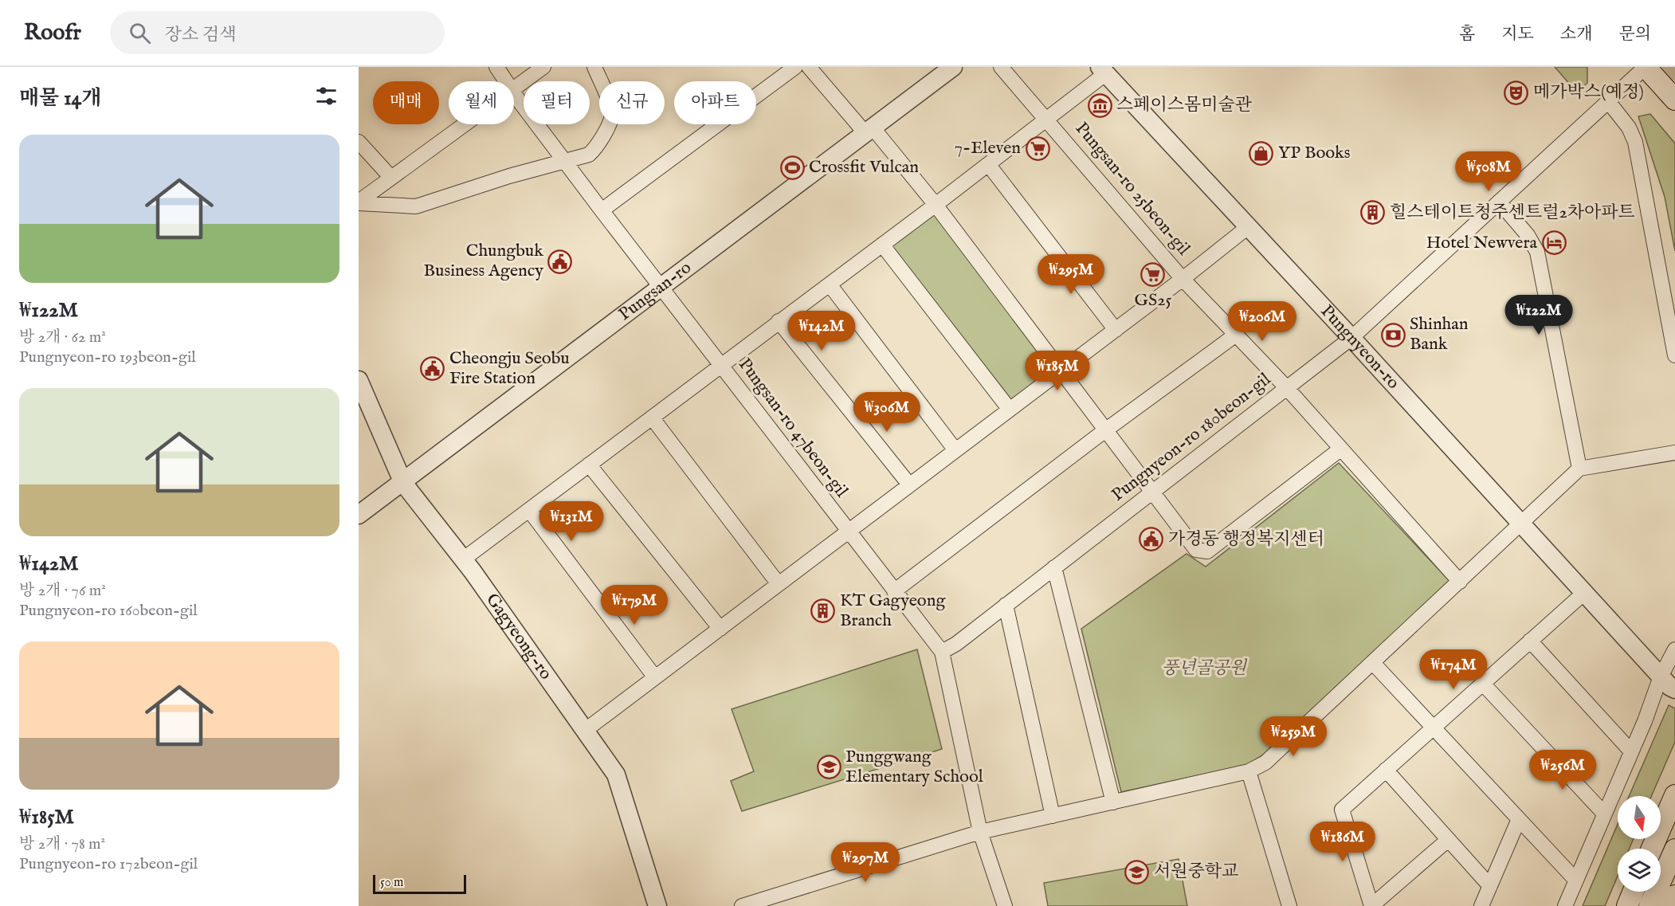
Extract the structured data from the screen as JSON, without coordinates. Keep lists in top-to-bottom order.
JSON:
{
  "streets": {
    "street": [
      "Pungsan-ro 25beon-gil",
      "Pungsan-ro",
      "Pungnyeon-ro",
      "Pungsan-ro 47beon-gil",
      "Pungnyeon-ro 180beon-gil",
      "Gagyeong-ro"
    ]
  },
  "crossings": [
    ["Pungsan-ro 25beon-gil", "Pungnyeon-ro 180beon-gil"],
    ["Pungsan-ro", "Pungsan-ro 47beon-gil"],
    ["Pungsan-ro", "Gagyeong-ro"],
    ["Pungnyeon-ro", "Pungnyeon-ro 180beon-gil"],
    ["Pungsan-ro 47beon-gil", "Pungnyeon-ro 180beon-gil"]
  ],
  "parks": ["풍년골공원"],
  "places": {
    "theatre": ["메가박스(예정)"],
    "museum": ["스페이스몸미술관"],
    "supermarket": ["7-Eleven", "GS25"],
    "shop": ["YP Books"],
    "sports": ["Crossfit Vulcan"],
    "building": ["힐스테이트청주센트럴2차아파트", "KT Gagyeong Branch"],
    "hotel": ["Hotel Newvera"],
    "public building": ["Chungbuk Business Agency", "Cheongju Seobu Fire Station", "가경동 행정복지센터"],
    "bank": ["Shinhan Bank"],
    "school or university": ["Punggwang Elementary School", "서원중학교"]
  },
  "scale_bar": "50 m",
  "north": "bottom",
  "page": {
    "header": "Roofr",
    "search": "장소 검색",
    "nav": [
      "홈",
      "지도",
      "소개",
      "문의"
    ],
    "heading": "매물 14개",
    "chip": [
      "매매",
      "월세",
      "필터",
      "신규",
      "아파트"
    ],
    "list": [
      {
        "name": "₩122M",
        "note": "방 2개 · 62 m² · Pungnyeon-ro 193beon-gil"
      },
      {
        "name": "₩142M",
        "note": "방 2개 · 76 m² · Pungnyeon-ro 160beon-gil"
      },
      {
        "name": "₩185M",
        "note": "방 2개 · 78 m² · Pungnyeon-ro 172beon-gil"
      }
    ],
    "price": [
      "₩508M",
      "₩295M",
      "₩122M",
      "₩206M",
      "₩142M",
      "₩185M",
      "₩306M",
      "₩131M",
      "₩179M",
      "₩174M",
      "₩259M",
      "₩256M",
      "₩186M",
      "₩297M"
    ],
    "scale": "50 m"
  }
}
